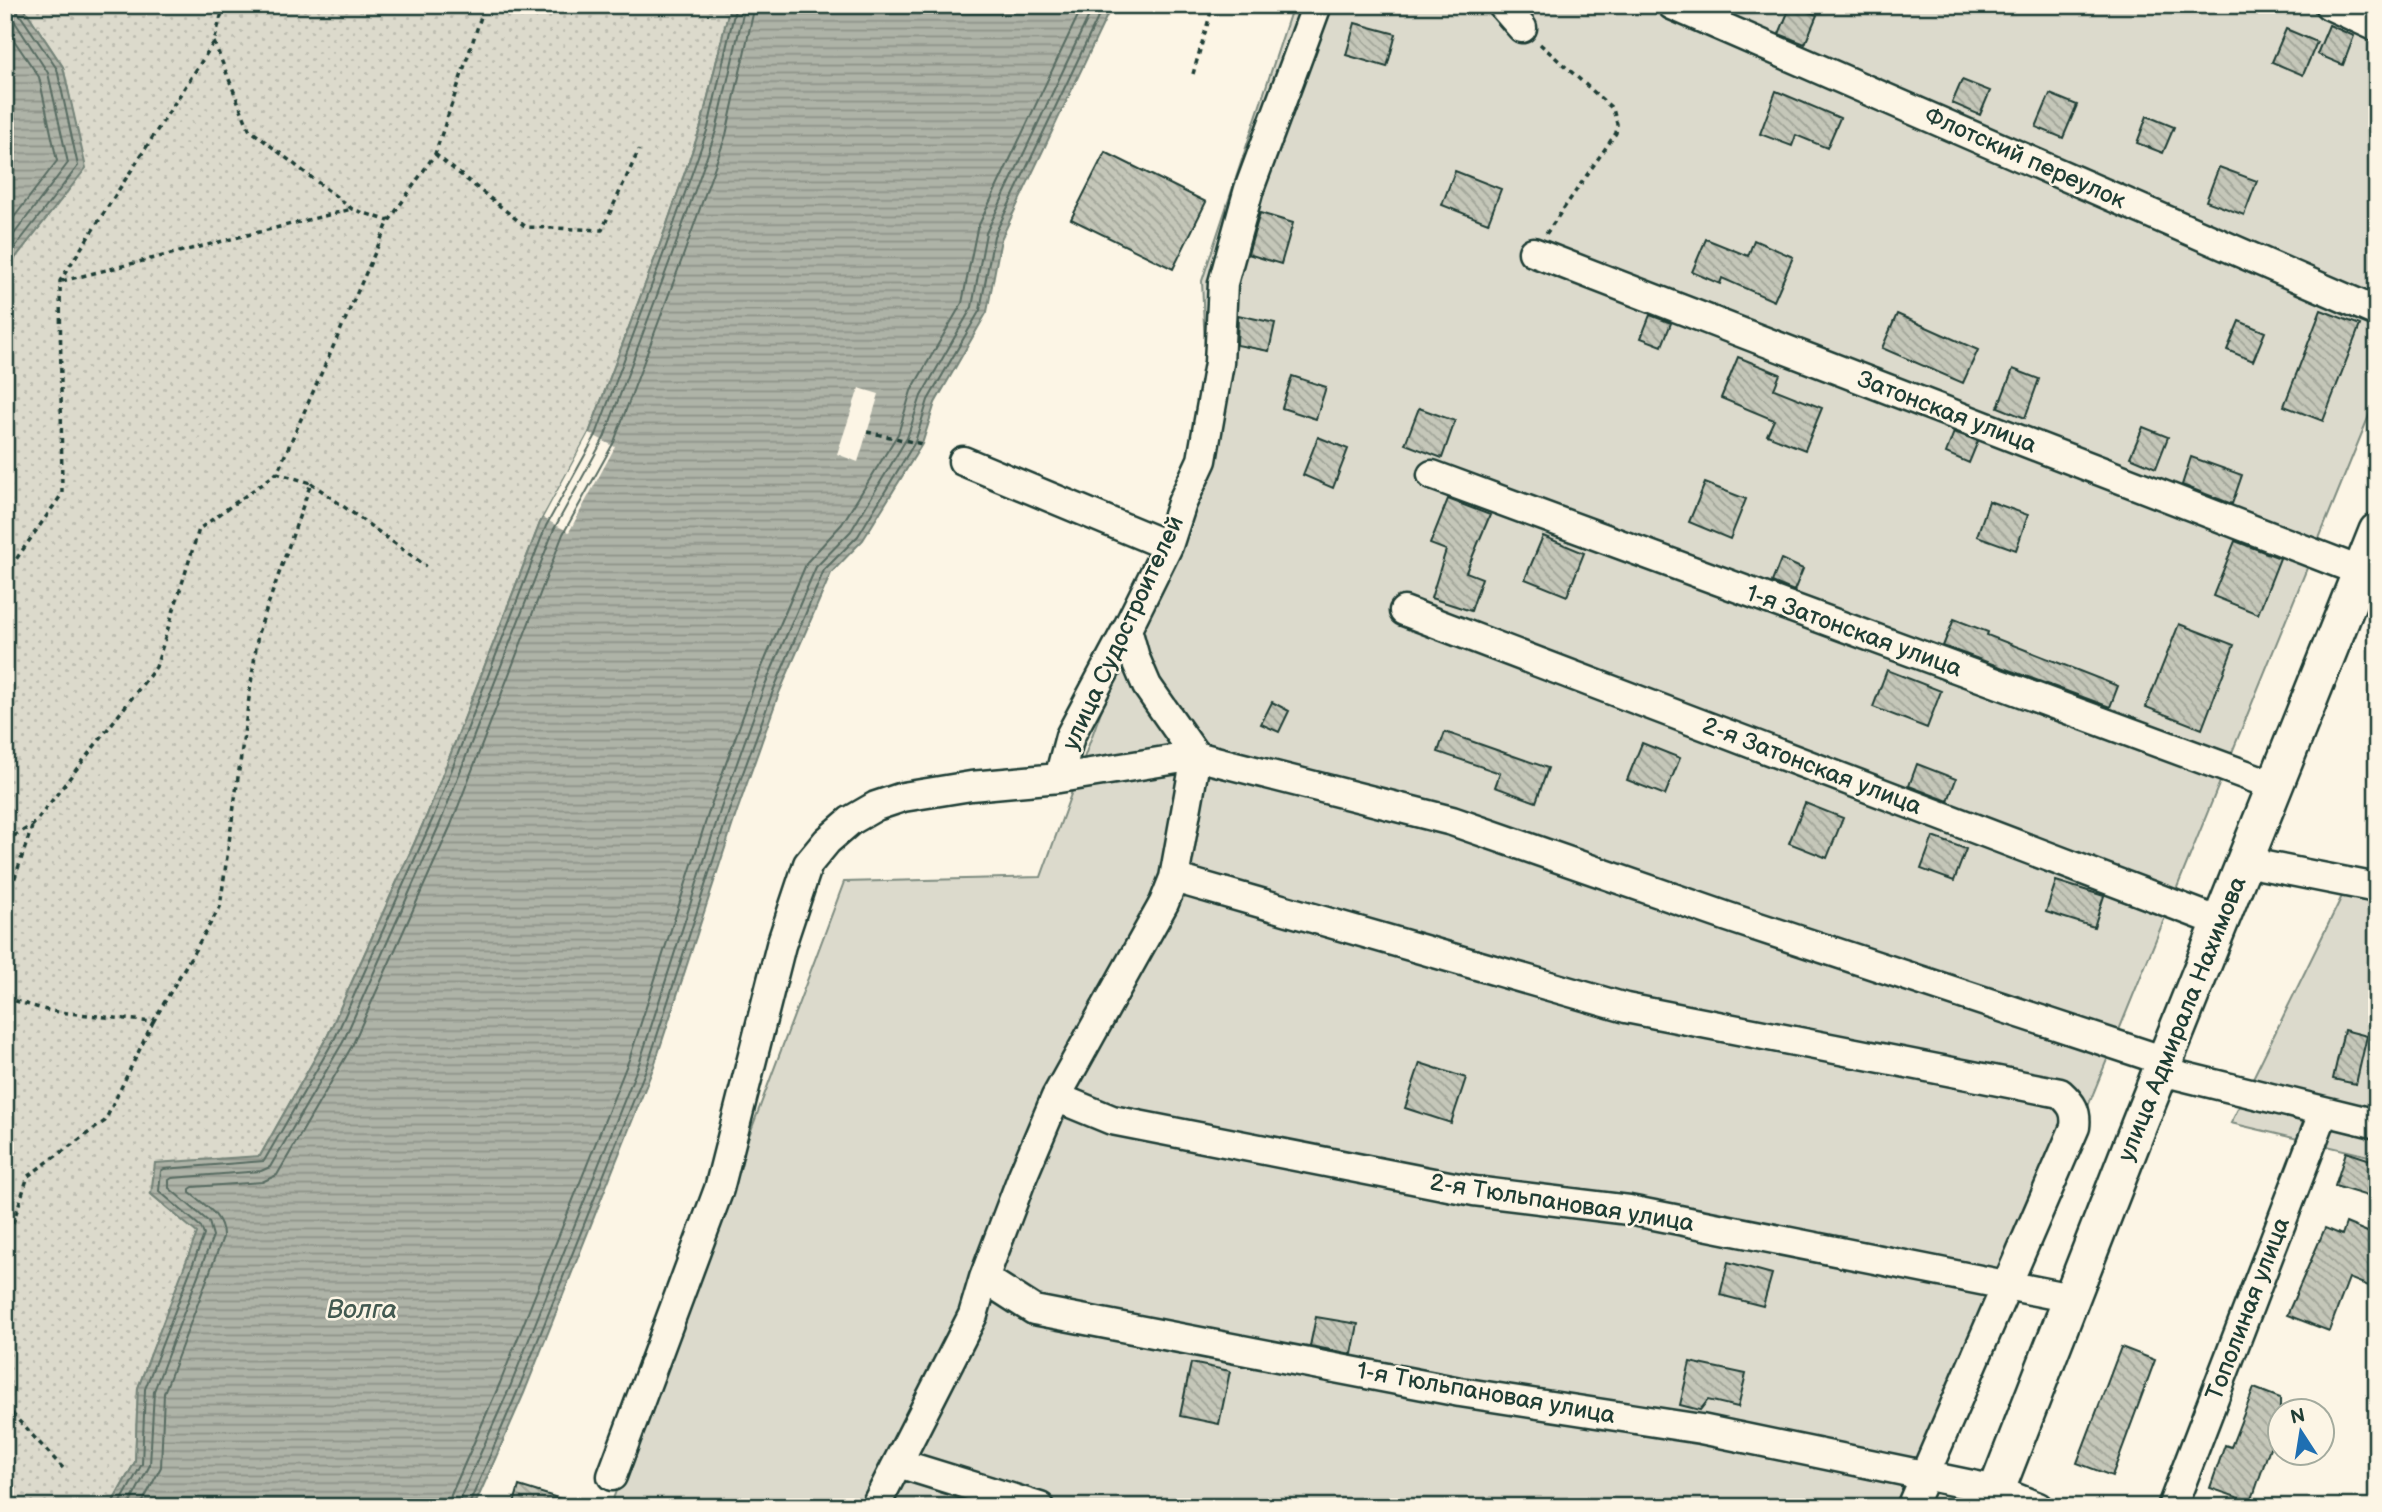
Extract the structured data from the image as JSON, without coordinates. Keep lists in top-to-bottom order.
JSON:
{
  "streets": {
    "main road": ["улица Адмирала Нахимова"],
    "street": [
      "Флотский переулок",
      "Затонская улица",
      "1-я Затонская улица",
      "улица Судостроителей",
      "2-я Затонская улица",
      "2-я Тюльпановая улица",
      "Тополиная улица",
      "1-я Тюльпановая улица"
    ]
  },
  "crossings": [
    ["Затонская улица", "улица Адмирала Нахимова"],
    ["1-я Затонская улица", "улица Адмирала Нахимова"],
    ["2-я Затонская улица", "улица Адмирала Нахимова"],
    ["улица Адмирала Нахимова", "2-я Тюльпановая улица"],
    ["улица Адмирала Нахимова", "1-я Тюльпановая улица"]
  ],
  "water": ["Волга"],
  "north": "top"
}
